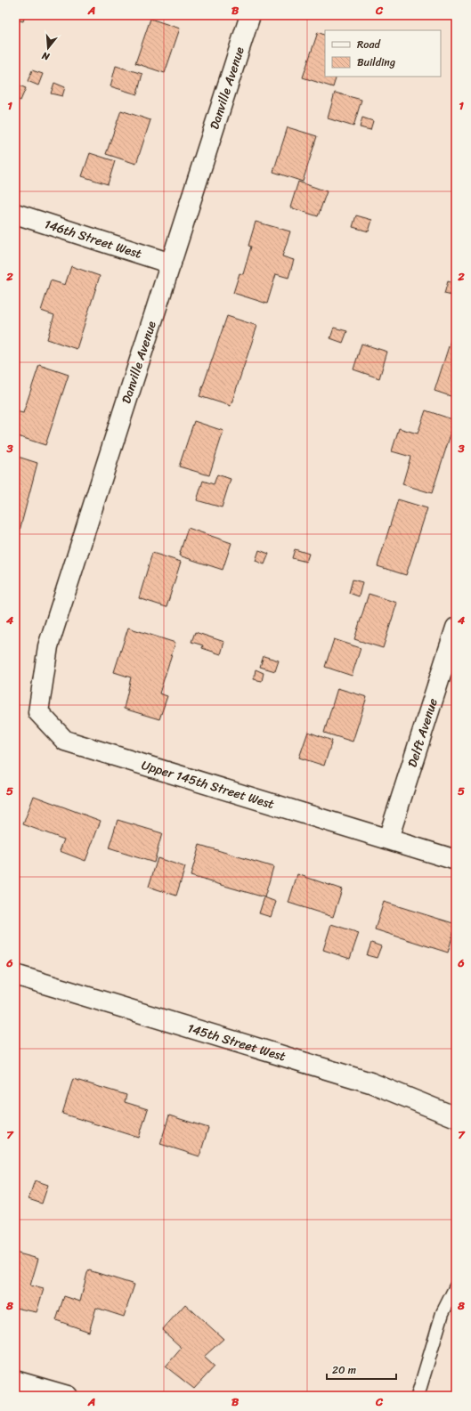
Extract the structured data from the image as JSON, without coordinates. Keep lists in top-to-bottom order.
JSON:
{
  "streets": {
    "street": [
      "Danville Avenue",
      "146th Street West",
      "Delft Avenue",
      "Upper 145th Street West",
      "145th Street West"
    ]
  },
  "crossings": [
    ["Danville Avenue", "146th Street West"],
    ["Danville Avenue", "Upper 145th Street West"],
    ["Delft Avenue", "Upper 145th Street West"]
  ],
  "legend": ["Road", "Building"],
  "scale_bar": "20 m",
  "north": "bottom",
  "grid": {
    "columns": ["A", "B", "C"],
    "rows": [
      "1",
      "2",
      "3",
      "4",
      "5",
      "6",
      "7",
      "8"
    ]
  }
}
